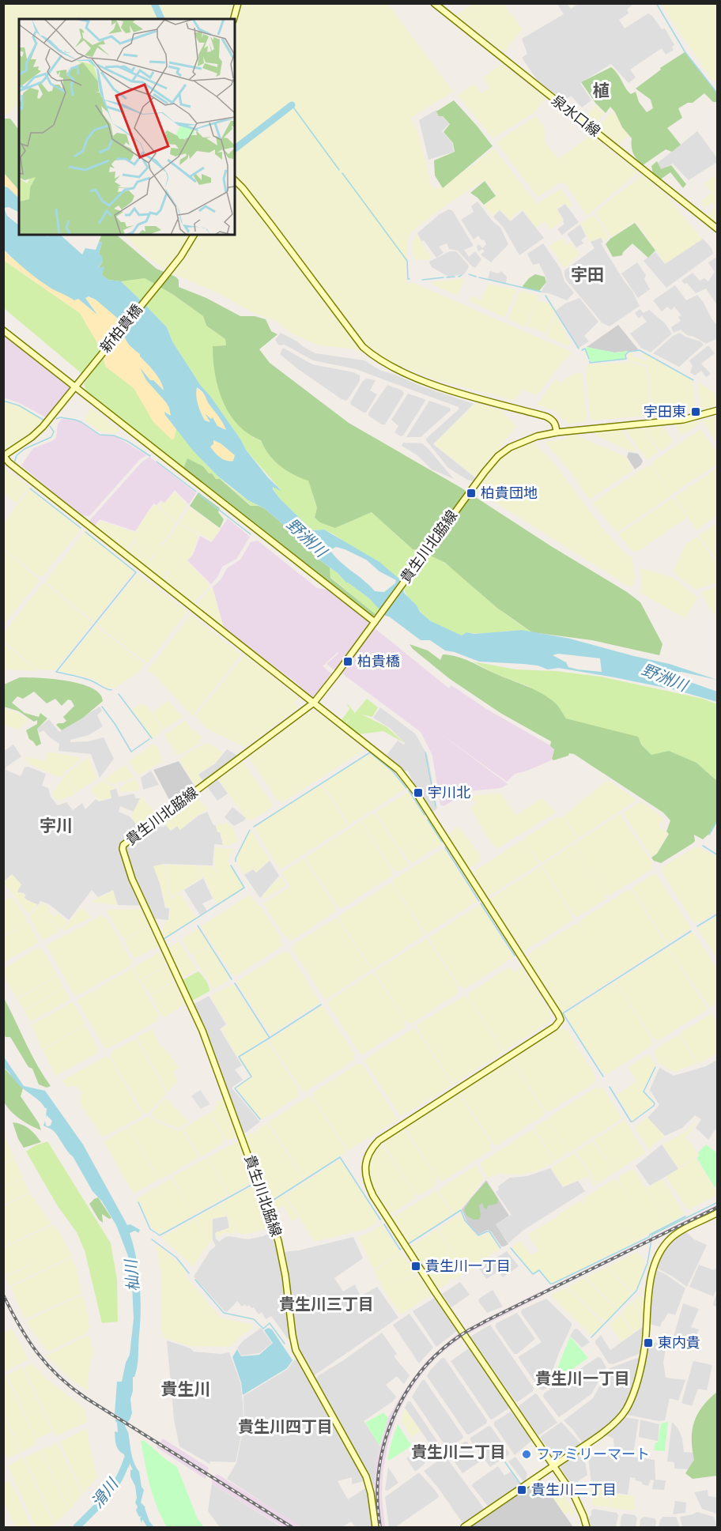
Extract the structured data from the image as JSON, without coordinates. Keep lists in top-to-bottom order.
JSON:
{
  "streets": {
    "street": ["泉水口線", "新柏貴橋", "貴生川北脇線"]
  },
  "districts": [
    "植",
    "宇田",
    "宇川",
    "貴生川三丁目",
    "貴生川一丁目",
    "貴生川",
    "貴生川四丁目",
    "貴生川二丁目"
  ],
  "water": ["野洲川", "杣川", "滑川"],
  "places": {
    "transit": [
      "宇田東",
      "柏貴団地",
      "柏貴橋",
      "宇川北",
      "貴生川一丁目",
      "東内貴",
      "貴生川二丁目"
    ],
    "other": ["ファミリーマート"]
  }
}
